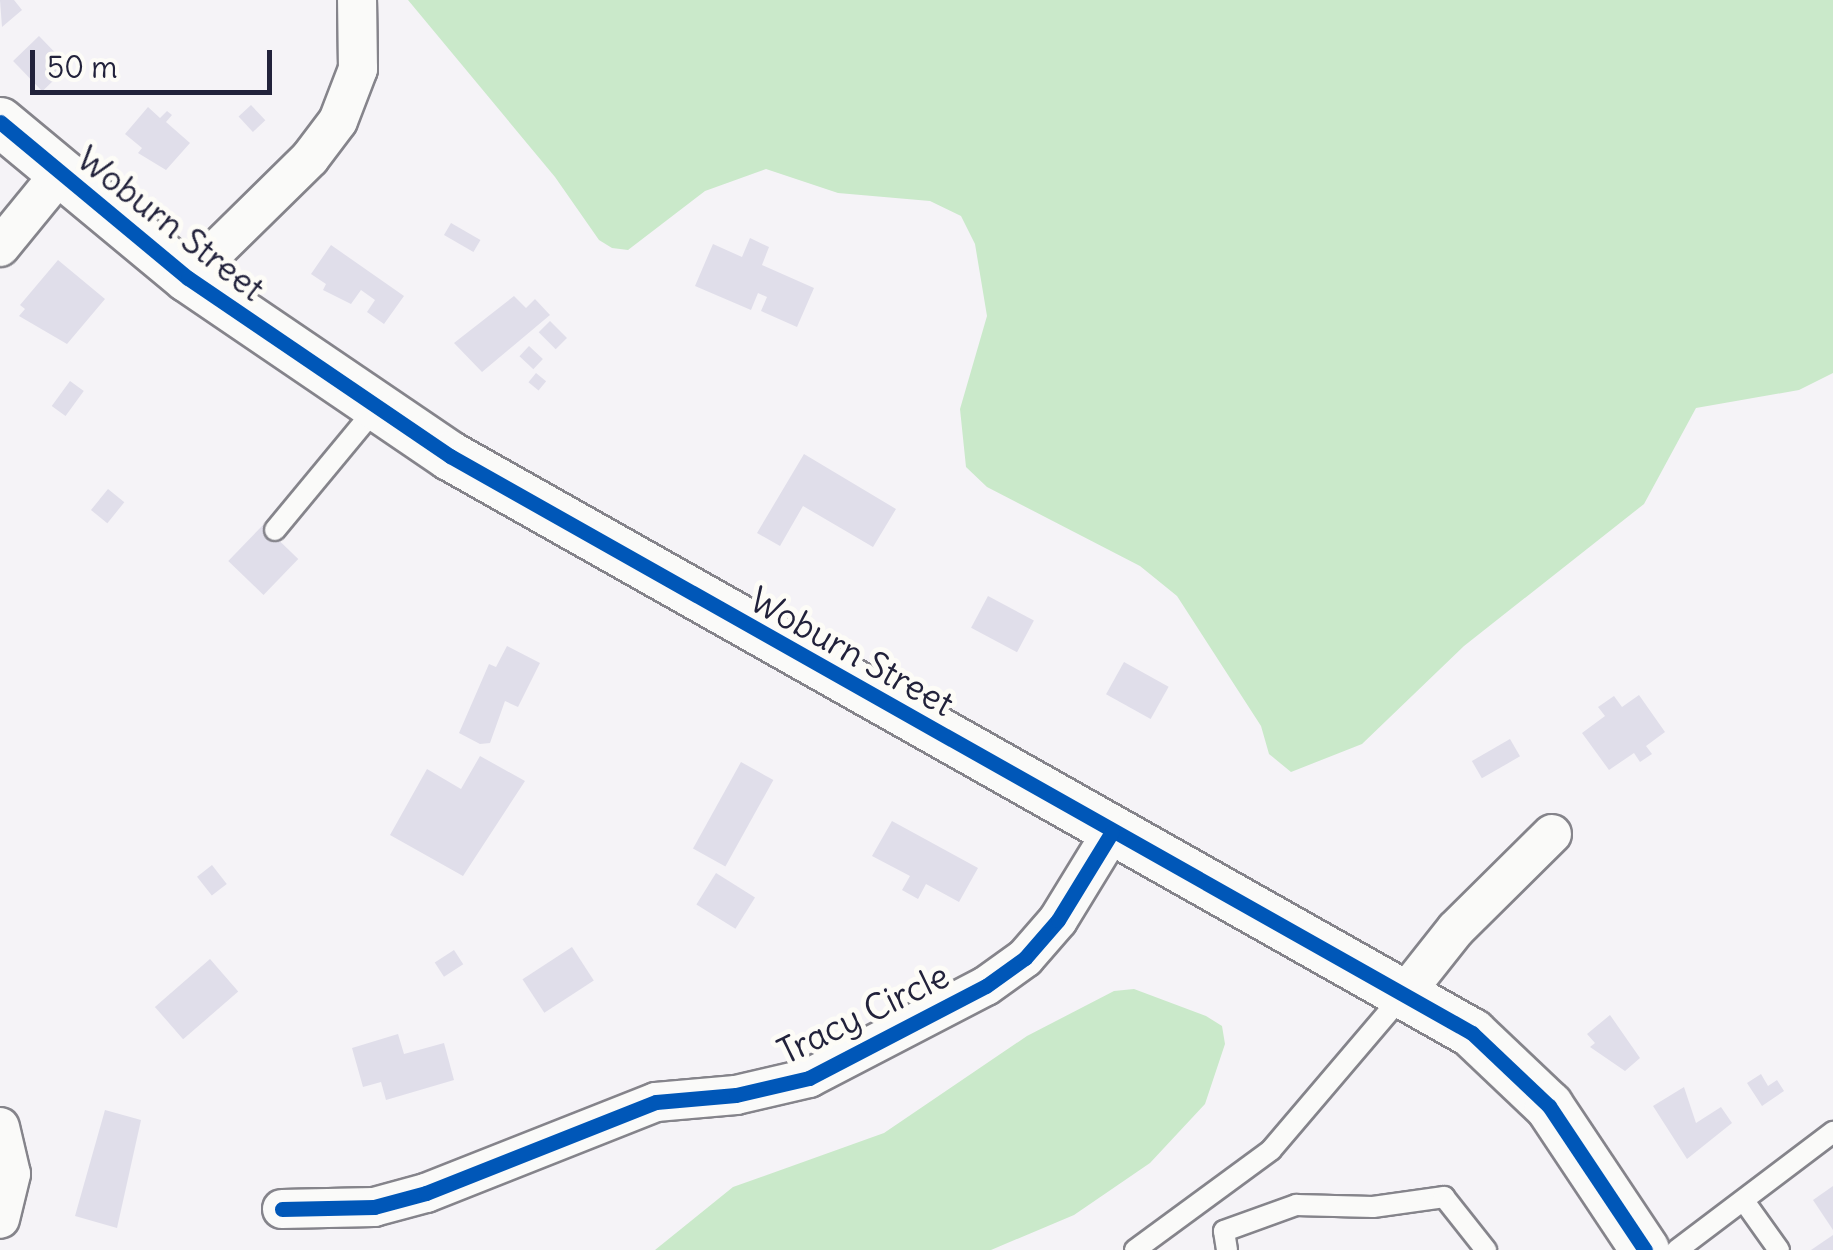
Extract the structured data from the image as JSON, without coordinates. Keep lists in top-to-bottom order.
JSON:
{
  "streets": {
    "street": ["Woburn Street", "Tracy Circle"]
  },
  "crossings": [
    ["Woburn Street", "Tracy Circle"]
  ],
  "scale_bar": "50 m"
}
